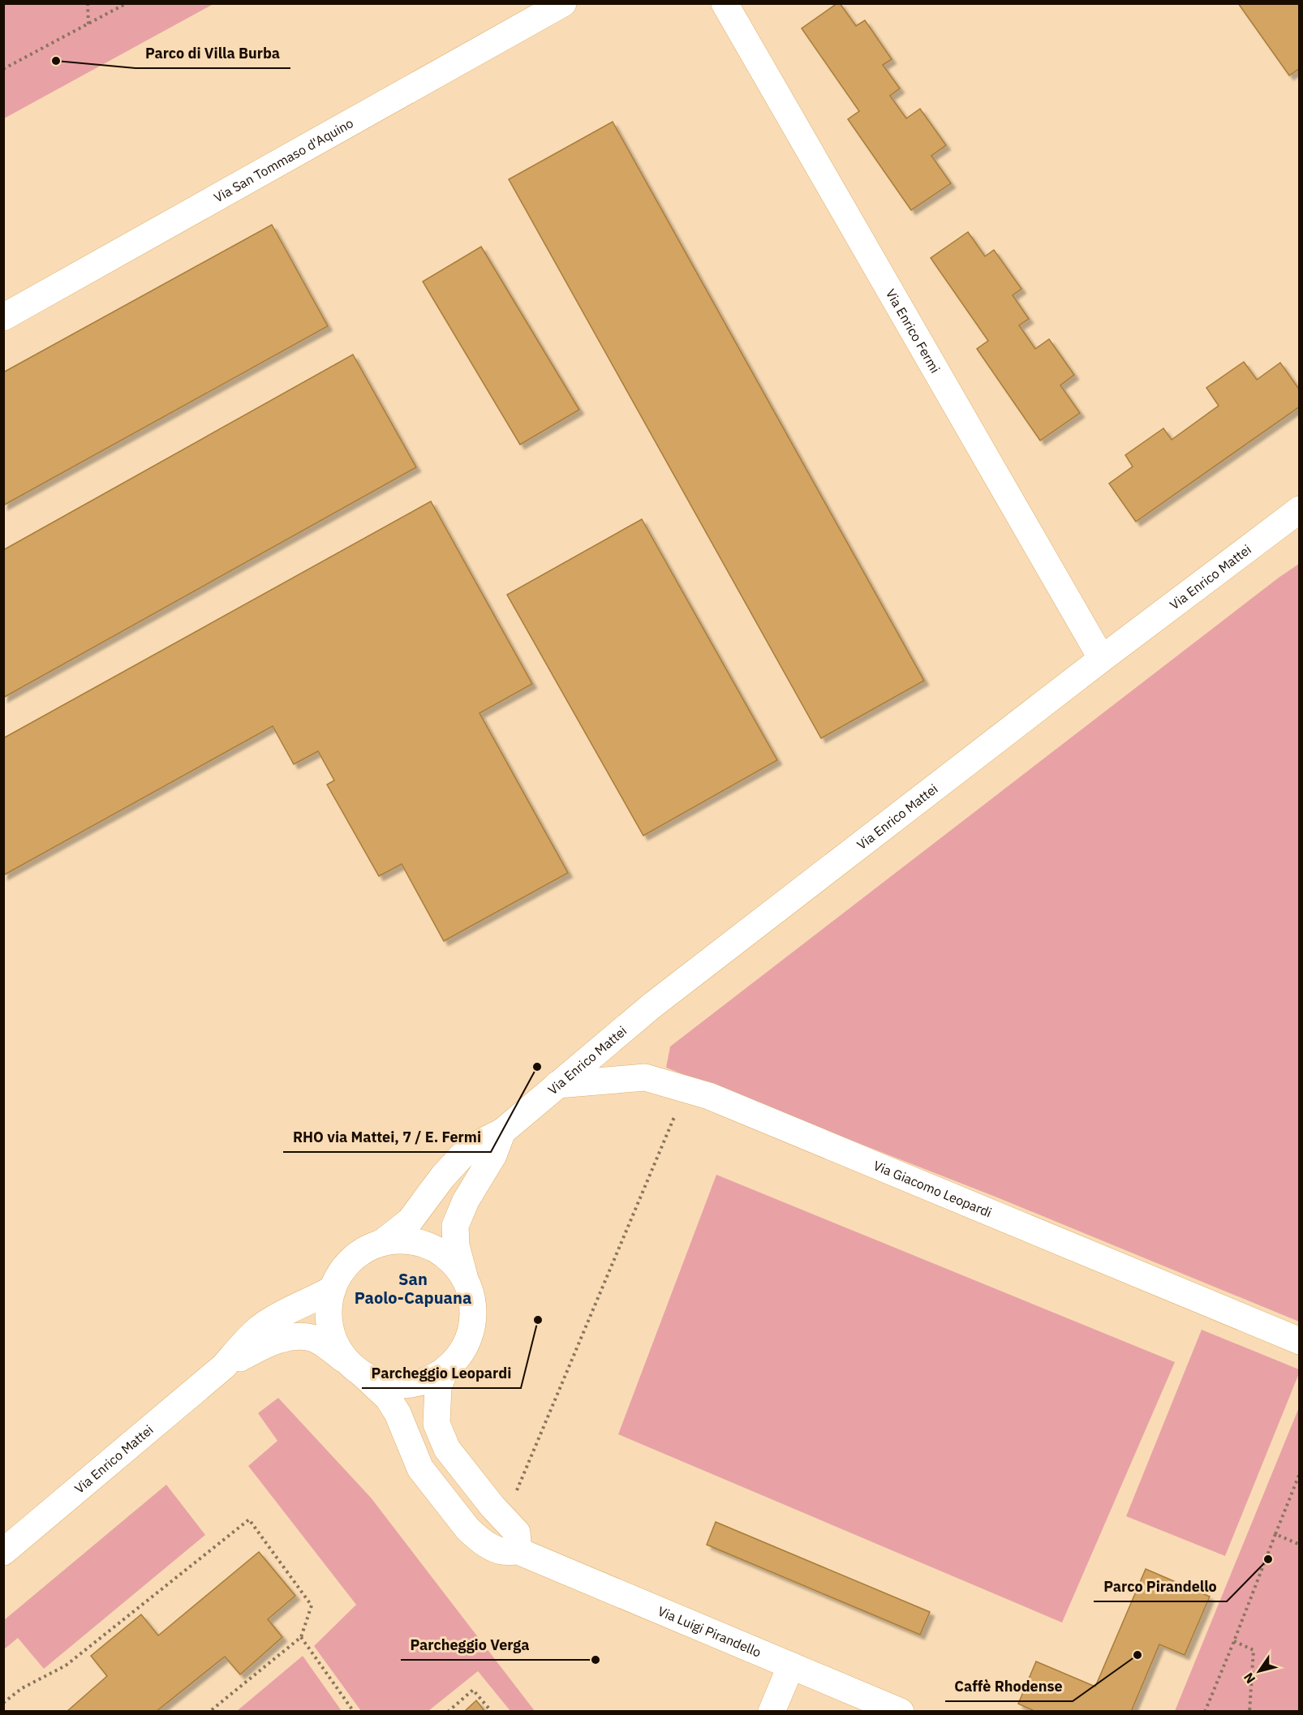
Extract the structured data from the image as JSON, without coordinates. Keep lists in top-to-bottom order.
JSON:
{
  "streets": {
    "street": [
      "Via San Tommaso d'Aquino",
      "Via Enrico Fermi",
      "Via Enrico Mattei",
      "Via Giacomo Leopardi",
      "Via Luigi Pirandello"
    ]
  },
  "crossings": [
    ["Via Enrico Fermi", "Via Enrico Mattei"],
    ["Via Enrico Mattei", "Via Giacomo Leopardi"],
    ["Via Enrico Mattei", "Via Luigi Pirandello"]
  ],
  "districts": ["San Paolo-Capuana"],
  "places": [
    "Parco di Villa Burba",
    "RHO via Mattei, 7 / E. Fermi",
    "Parcheggio Leopardi",
    "Parco Pirandello",
    "Caffè Rhodense",
    "Parcheggio Verga"
  ],
  "north": "bottom left"
}
